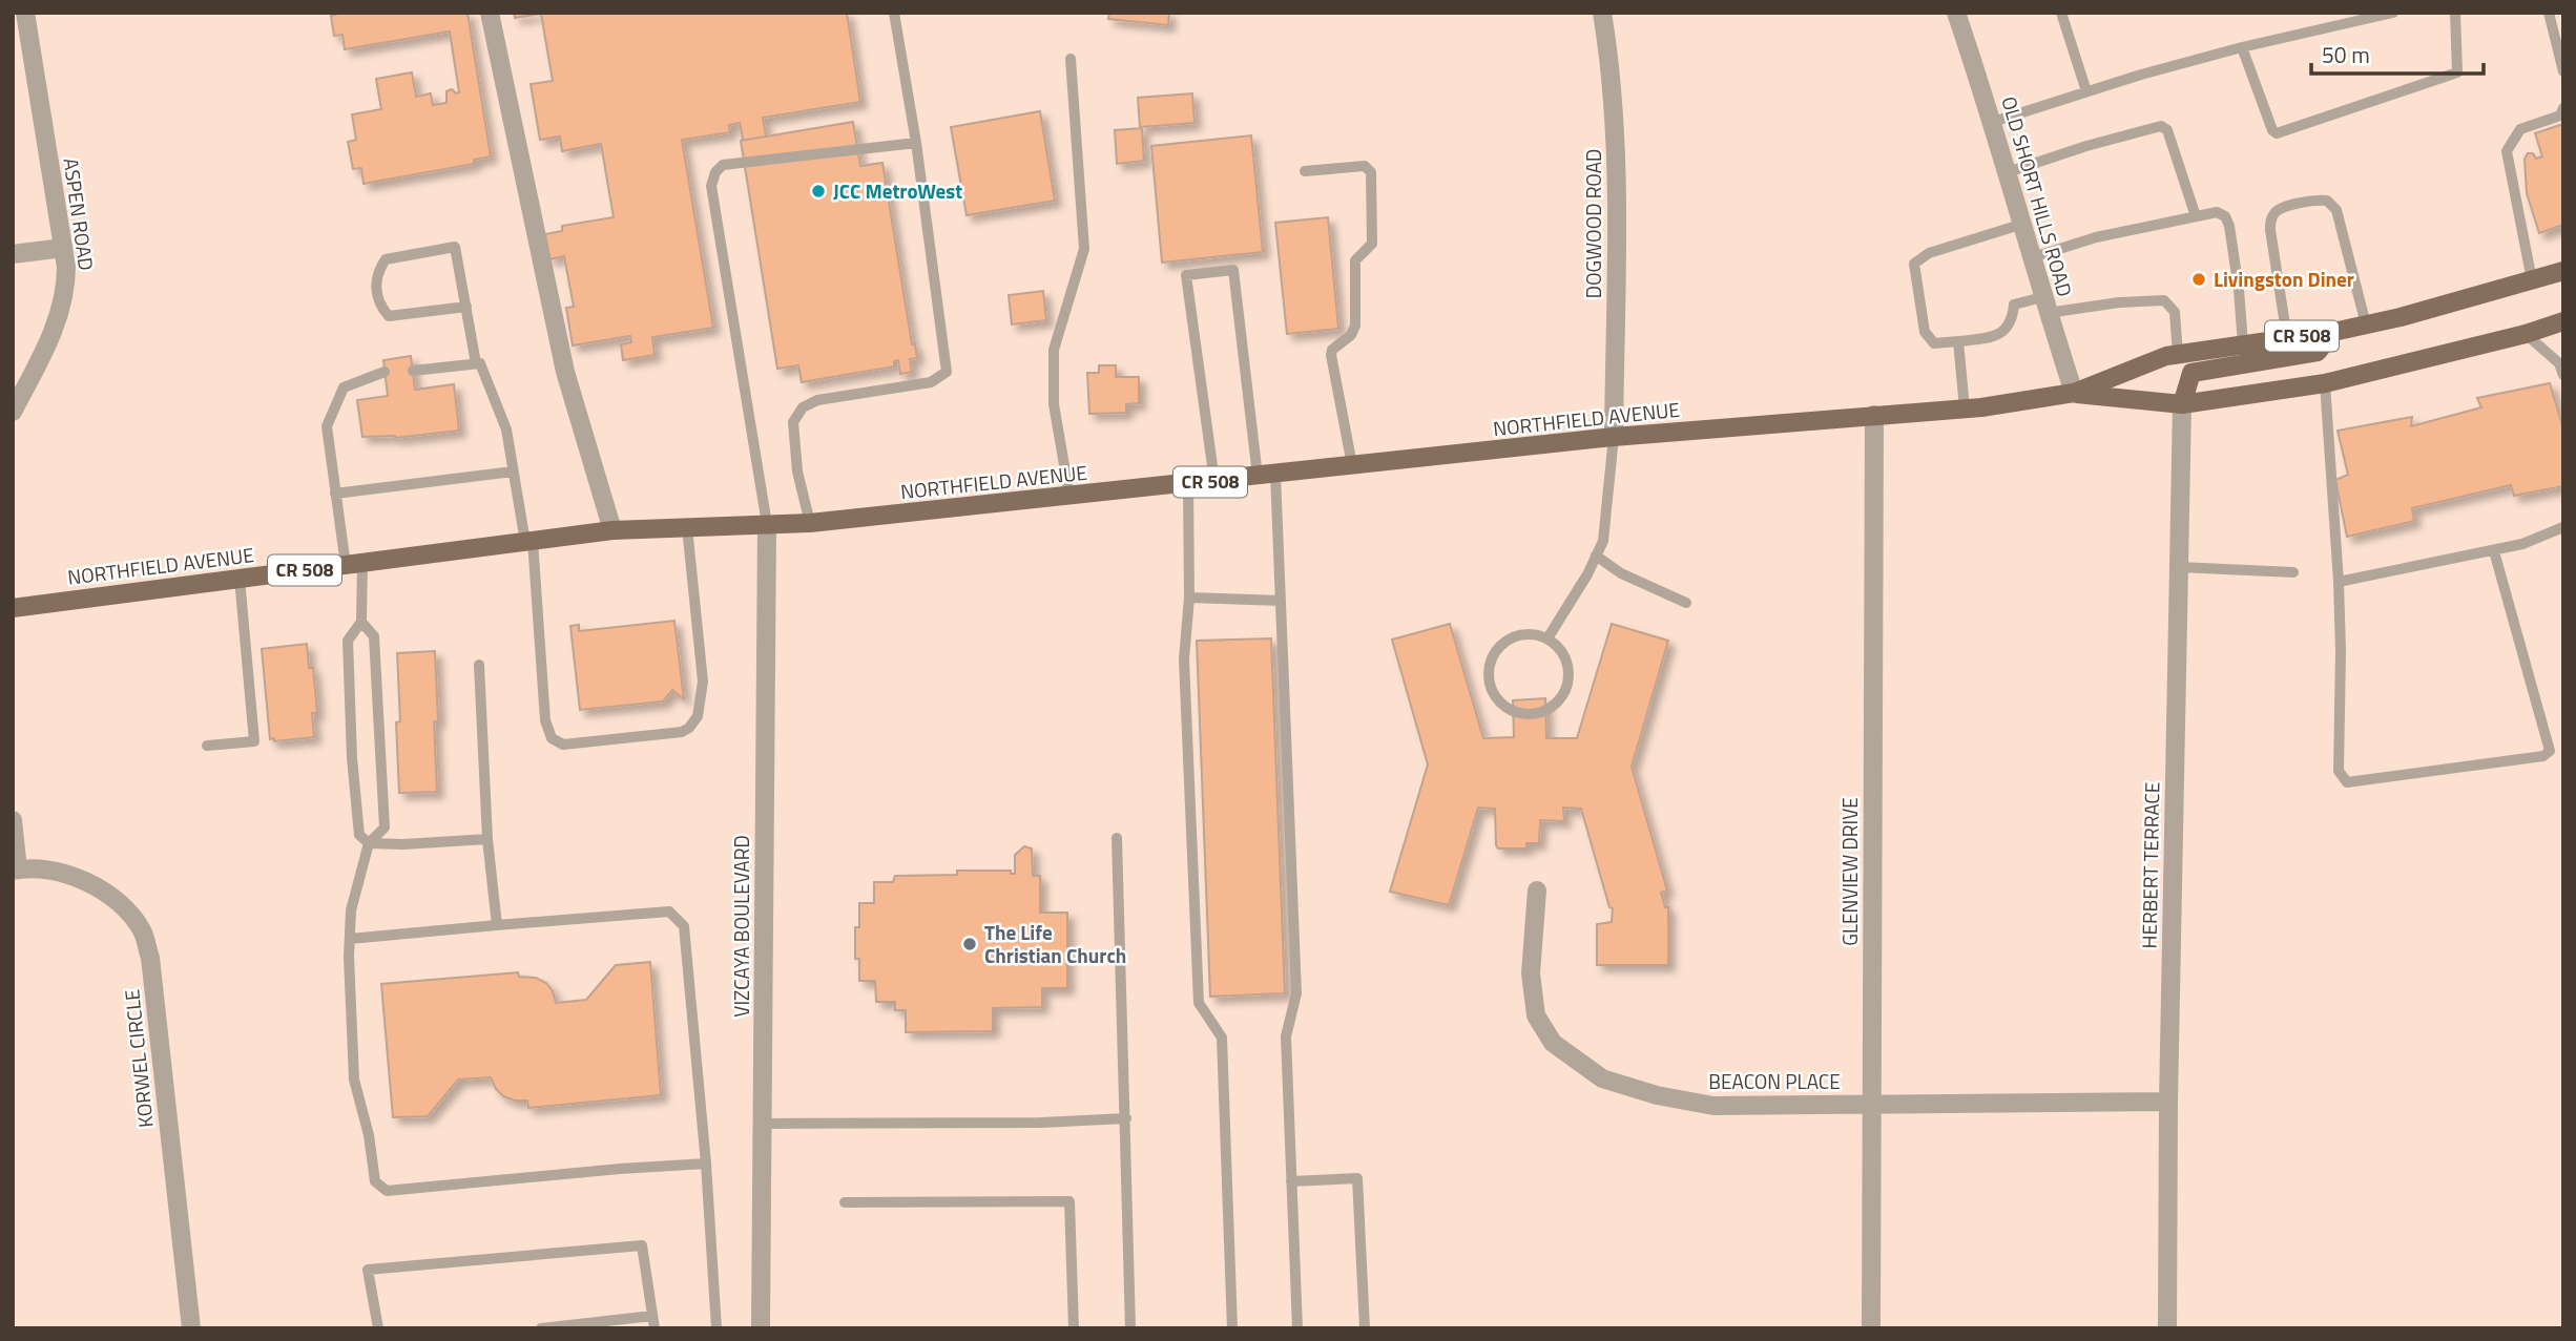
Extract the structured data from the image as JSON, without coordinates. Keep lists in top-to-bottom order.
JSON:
{
  "streets": {
    "main road": ["CR 508", "NORTHFIELD AVENUE"],
    "street": [
      "OLD SHORT HILLS ROAD",
      "ASPEN ROAD",
      "DOGWOOD ROAD",
      "HERBERT TERRACE",
      "GLENVIEW DRIVE",
      "VIZCAYA BOULEVARD",
      "KORWEL CIRCLE",
      "BEACON PLACE"
    ]
  },
  "crossings": [
    ["OLD SHORT HILLS ROAD", "CR 508"],
    ["DOGWOOD ROAD", "NORTHFIELD AVENUE"],
    ["CR 508", "NORTHFIELD AVENUE"],
    ["CR 508", "HERBERT TERRACE"],
    ["NORTHFIELD AVENUE", "GLENVIEW DRIVE"],
    ["NORTHFIELD AVENUE", "VIZCAYA BOULEVARD"],
    ["HERBERT TERRACE", "BEACON PLACE"],
    ["GLENVIEW DRIVE", "BEACON PLACE"]
  ],
  "places": ["JCC MetroWest", "Livingston Diner", "The Life Christian Church"],
  "scale_bar": "50 m"
}
